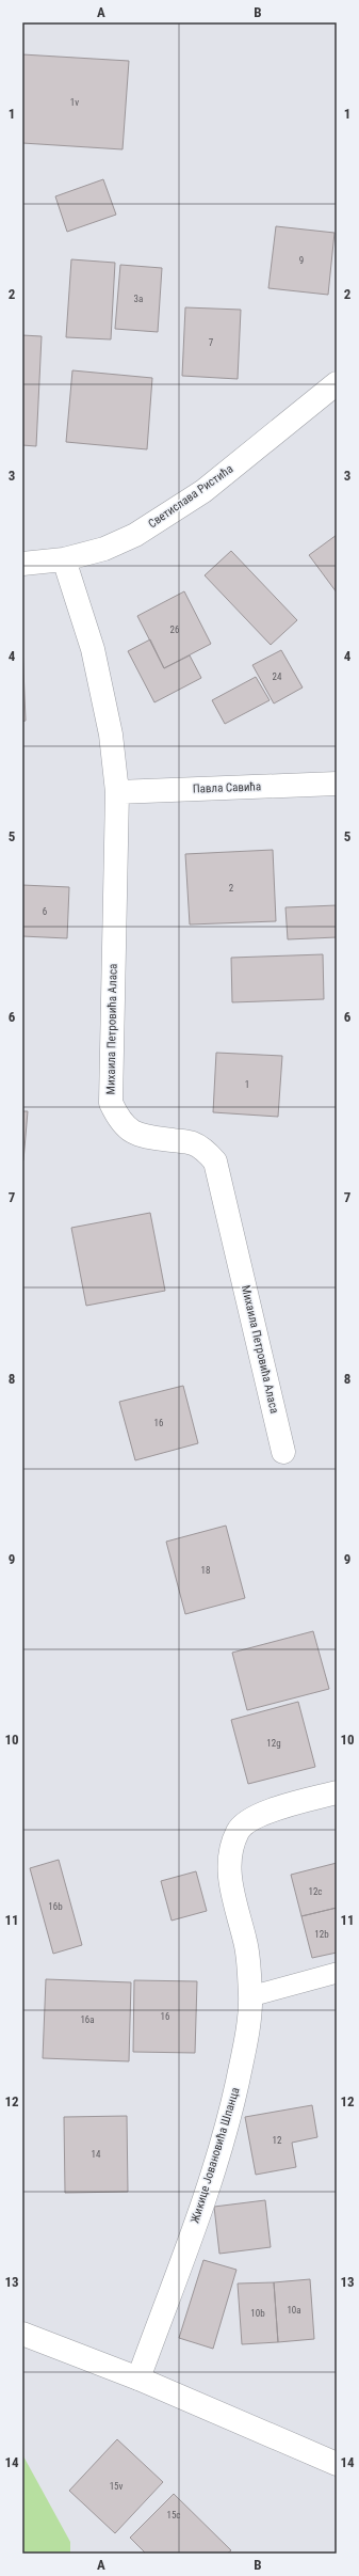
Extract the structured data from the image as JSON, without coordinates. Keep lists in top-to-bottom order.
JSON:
{
  "streets": {
    "street": [
      "Светислава Ристића",
      "Павла Савића",
      "Михаила Петровића Аласа",
      "Жикице Јовановића Шпанца"
    ]
  },
  "crossings": [
    ["Светислава Ристића", "Михаила Петровића Аласа"],
    ["Павла Савића", "Михаила Петровића Аласа"]
  ],
  "house_numbers": [
    "1v",
    "9",
    "3a",
    "7",
    "26",
    "24",
    "2",
    "6",
    "1",
    "16",
    "18",
    "12g",
    "12c",
    "16b",
    "12b",
    "16",
    "16a",
    "12",
    "14",
    "10a",
    "10b",
    "15v",
    "15c"
  ],
  "grid": {
    "columns": ["A", "B"],
    "rows": [
      "1",
      "2",
      "3",
      "4",
      "5",
      "6",
      "7",
      "8",
      "9",
      "10",
      "11",
      "12",
      "13",
      "14"
    ]
  }
}
